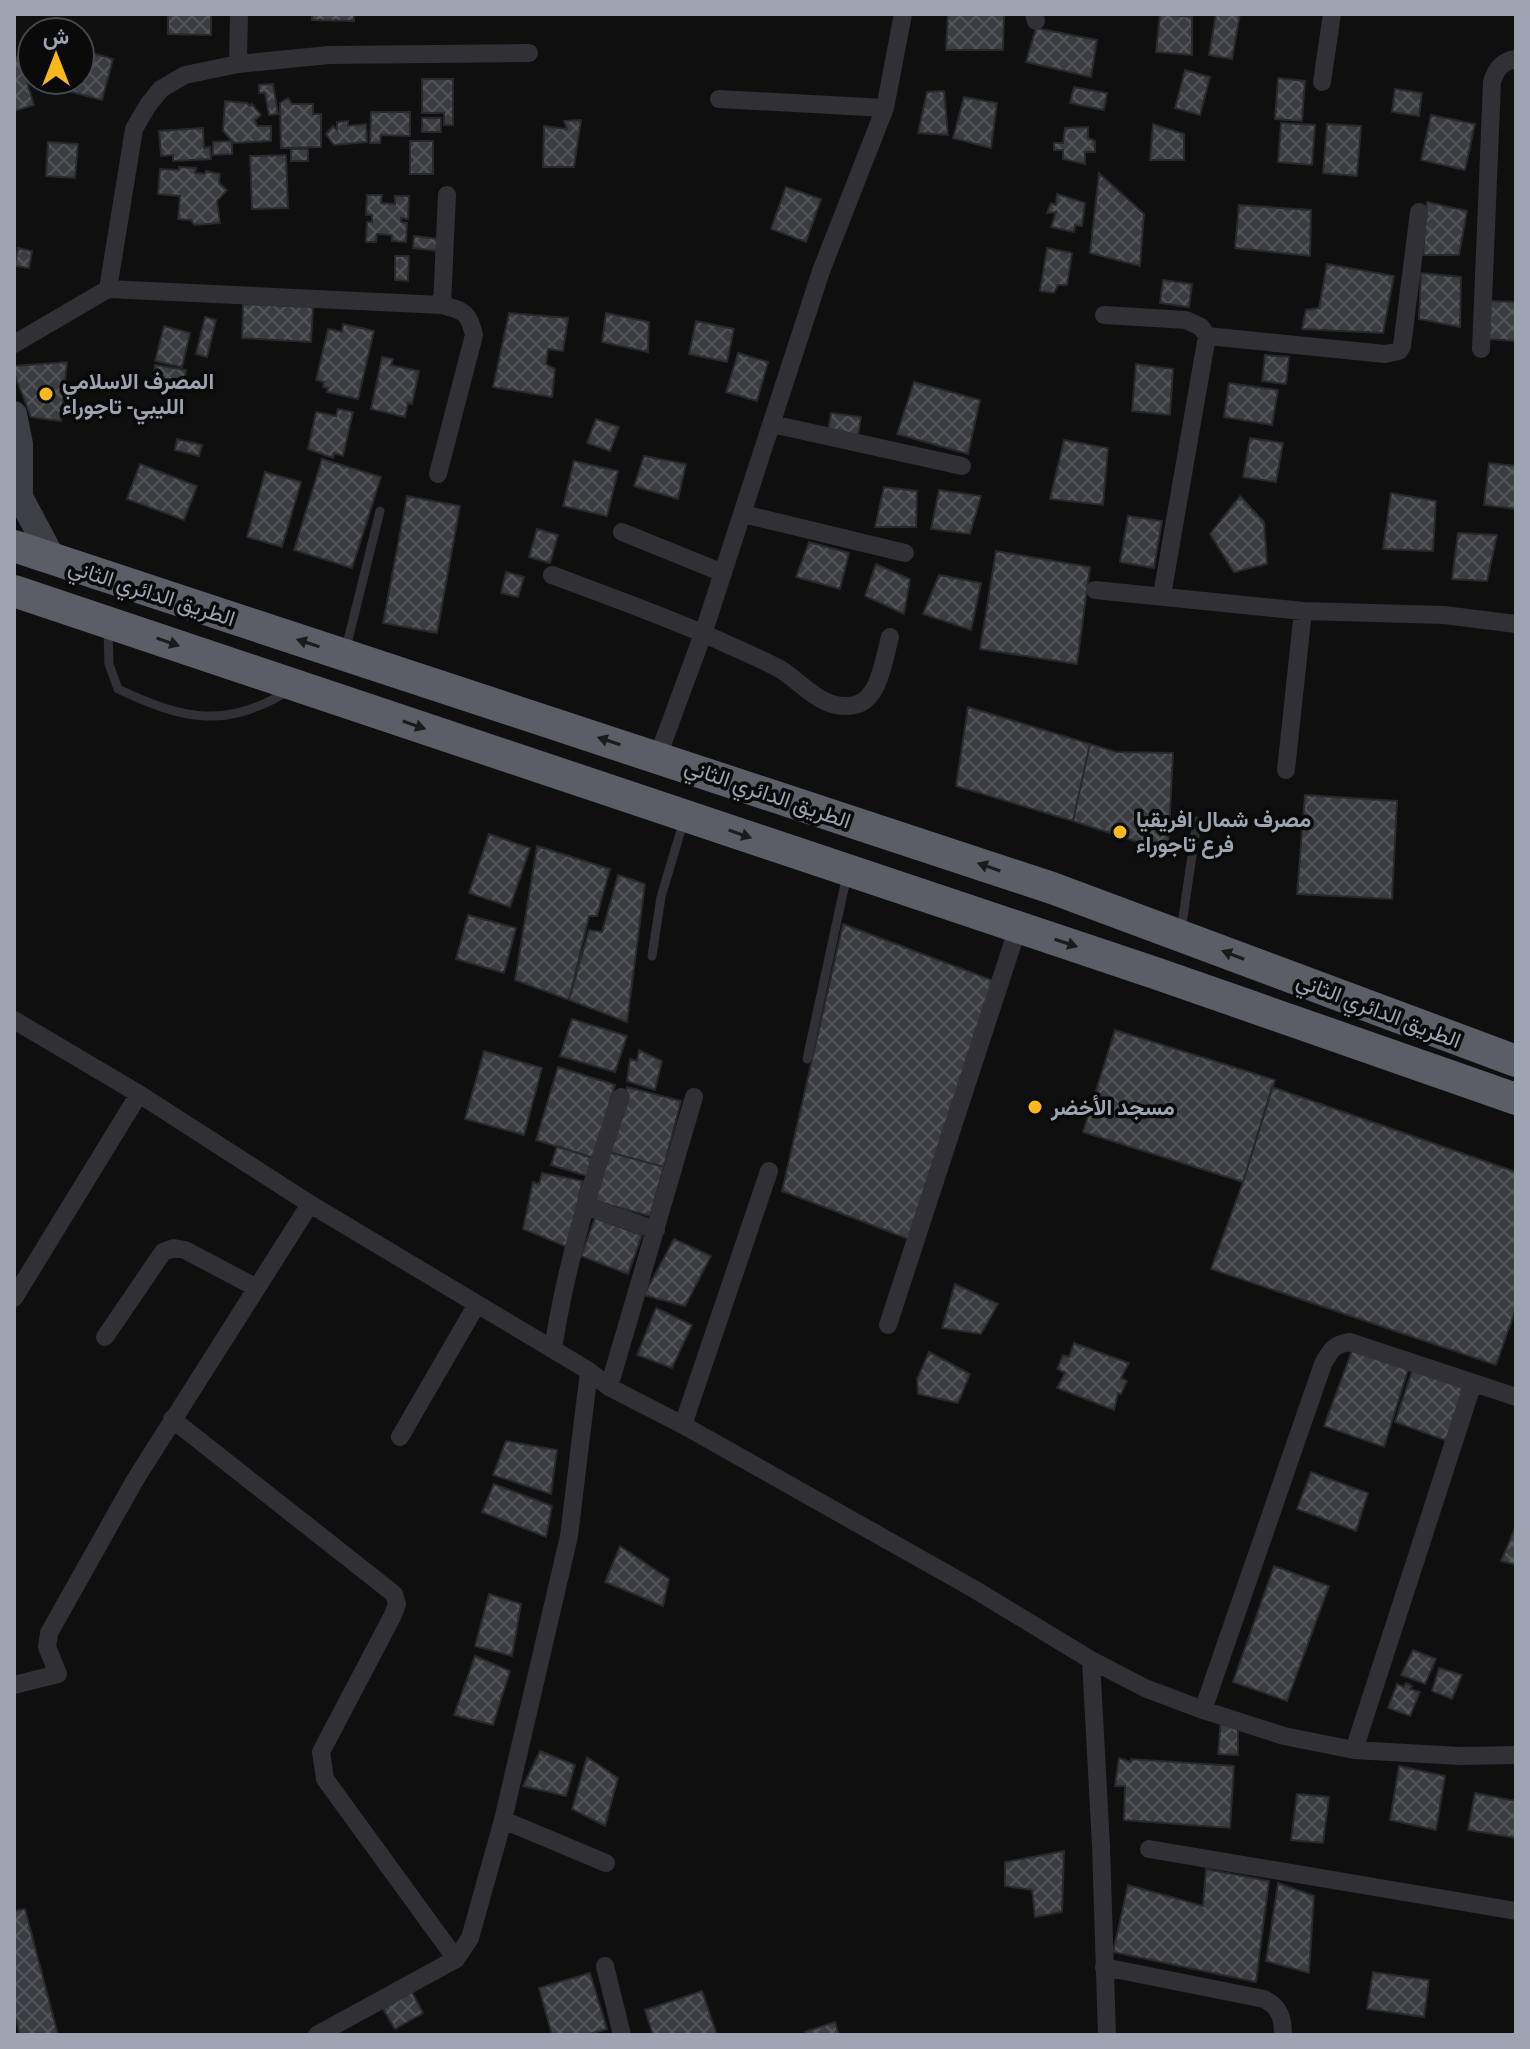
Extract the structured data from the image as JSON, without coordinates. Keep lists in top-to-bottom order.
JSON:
{
  "streets": {
    "highway": ["الطريق الدائري الثاني"]
  },
  "places": ["المصرف الاسلامي الليبي- تاجوراء", "مصرف شمال افريقيا فرع تاجوراء", "مسجد الأخضر"],
  "north": "top"
}
